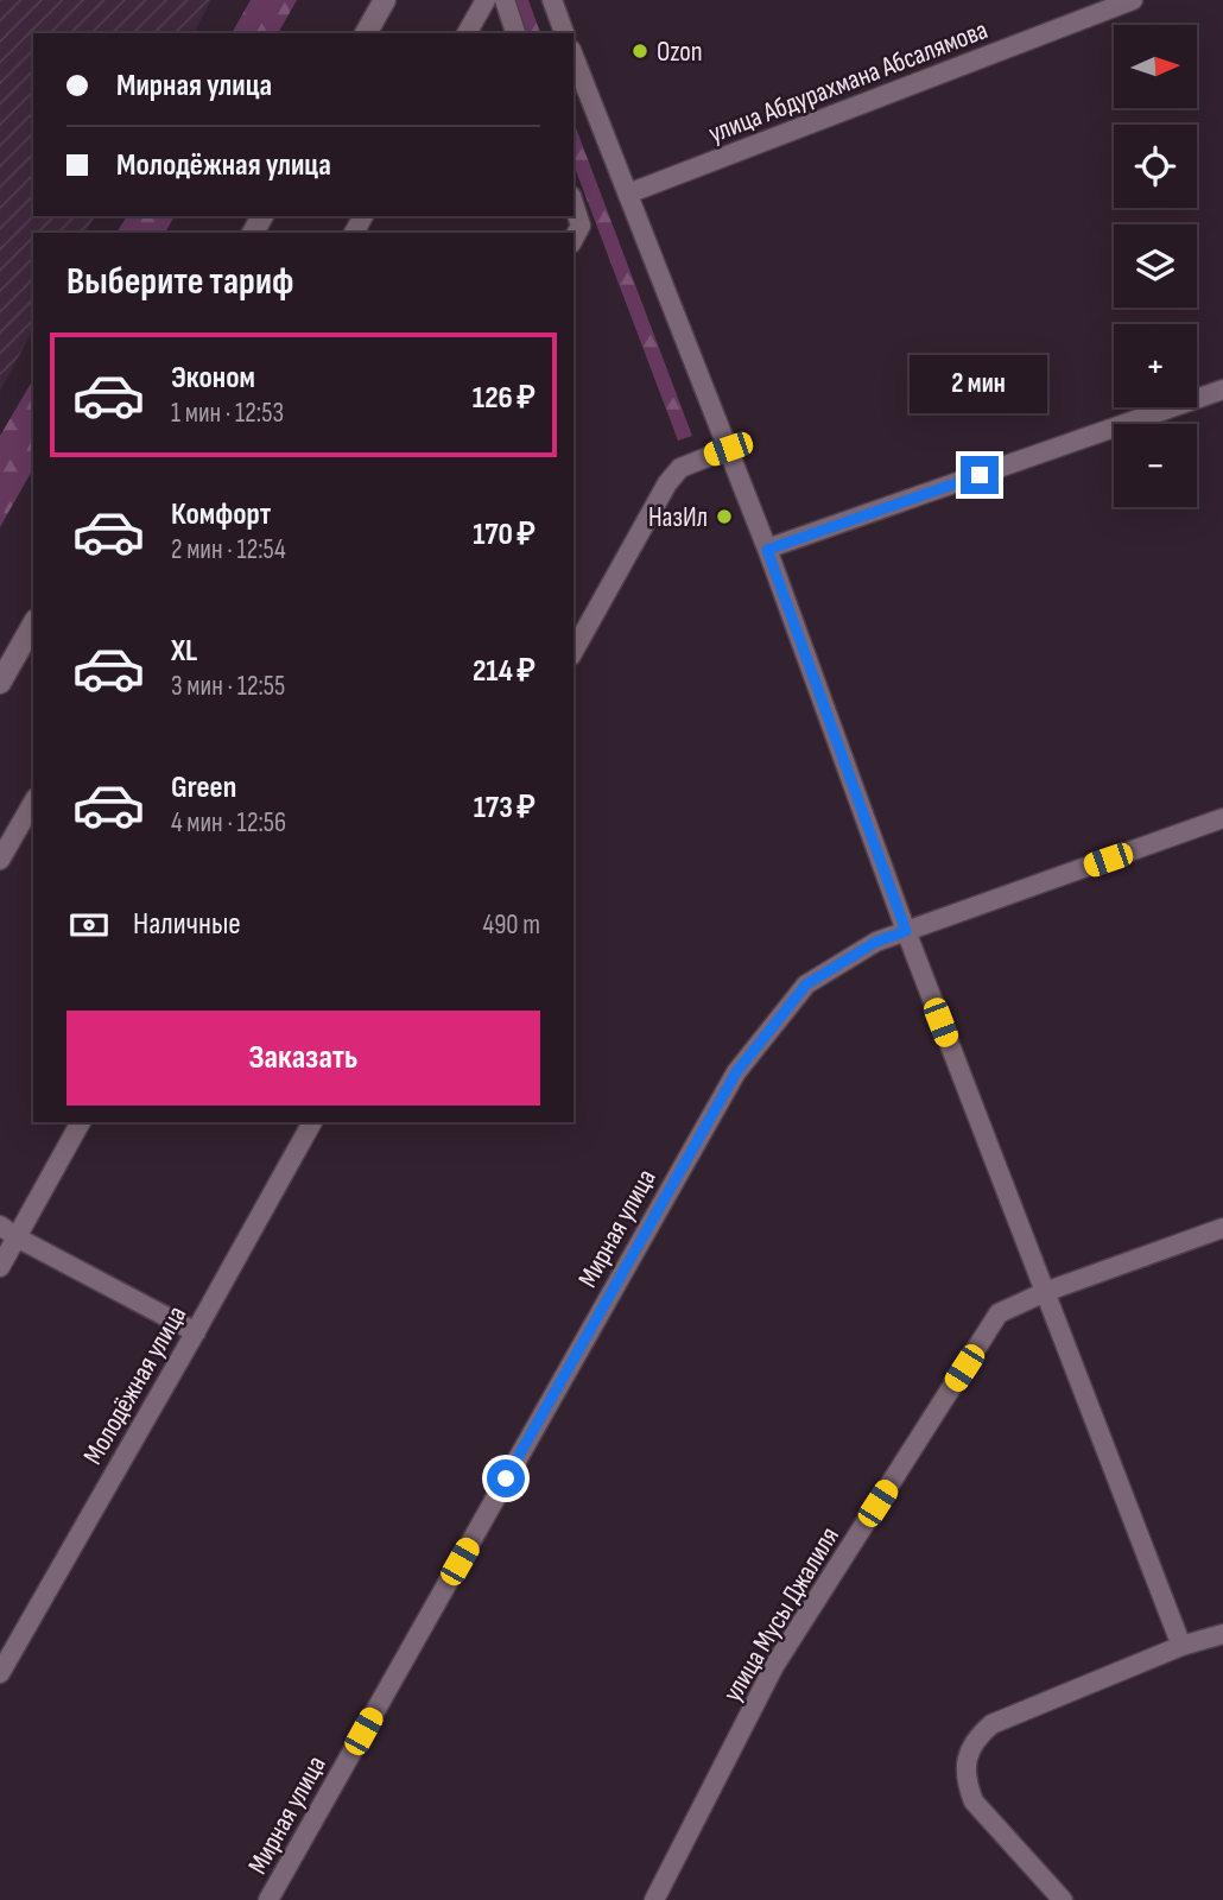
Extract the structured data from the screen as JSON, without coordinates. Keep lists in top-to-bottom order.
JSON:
{
  "streets": {
    "street": [
      "улица Абдурахмана Абсалямова",
      "Мирная улица",
      "Молодёжная улица",
      "улица Мусы Джалиля"
    ]
  },
  "places": ["Ozon", "НазИл"],
  "north": "right",
  "page": {
    "map_buttons": ["+", "−"],
    "banner": ["Мирная улица", "Молодёжная улица"],
    "heading": "Выберите тариф",
    "list": [
      {
        "name": "Эконом",
        "note": "1 мин · 12:53",
        "value": "126 ₽"
      },
      {
        "name": "Комфорт",
        "note": "2 мин · 12:54",
        "value": "170 ₽"
      },
      {
        "name": "XL",
        "note": "3 мин · 12:55",
        "value": "214 ₽"
      },
      {
        "name": "Green",
        "note": "4 мин · 12:56",
        "value": "173 ₽"
      }
    ],
    "bubble": "2 мин",
    "pay": ["Наличные", "490 m"],
    "buttons": "Заказать"
  }
}
